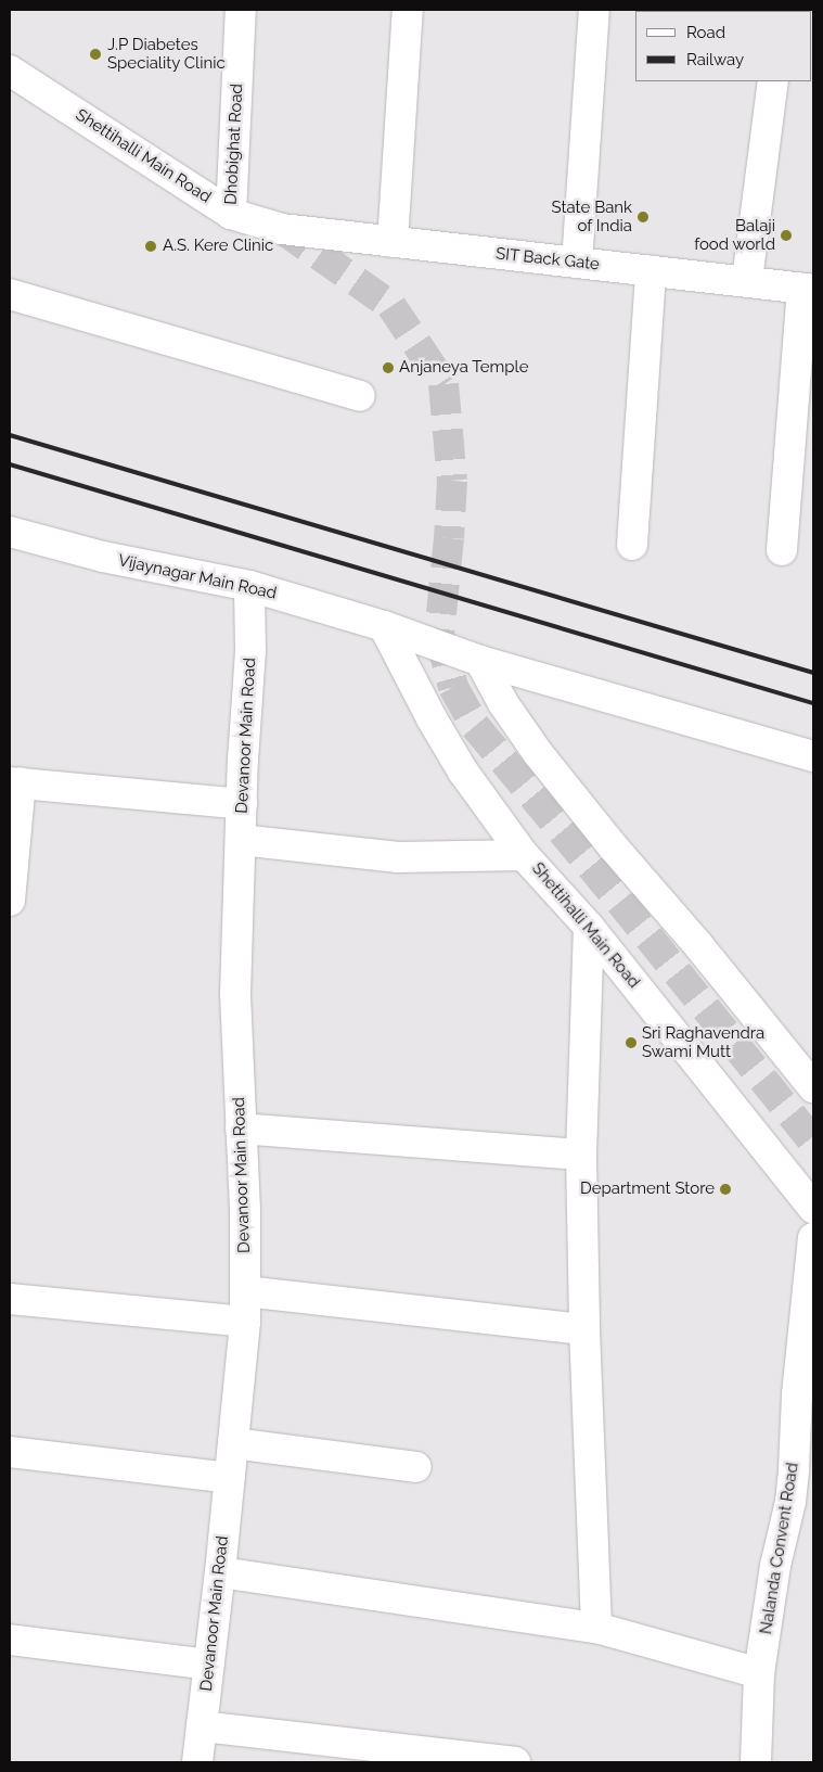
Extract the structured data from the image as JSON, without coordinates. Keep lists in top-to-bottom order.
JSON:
{
  "streets": {
    "street": [
      "Dhobighat Road",
      "Shettihalli Main Road",
      "SIT Back Gate",
      "Vijaynagar Main Road",
      "Devanoor Main Road",
      "Nalanda Convent Road"
    ]
  },
  "crossings": [
    ["Dhobighat Road", "Shettihalli Main Road"],
    ["Shettihalli Main Road", "SIT Back Gate"],
    ["Shettihalli Main Road", "Vijaynagar Main Road"],
    ["Vijaynagar Main Road", "Devanoor Main Road"]
  ],
  "places": [
    "J.P Diabetes Speciality Clinic",
    "State Bank of India",
    "Balaji food world",
    "A.S. Kere Clinic",
    "Anjaneya Temple",
    "Sri Raghavendra Swami Mutt",
    "Department Store"
  ],
  "legend": ["Road", "Railway"]
}
